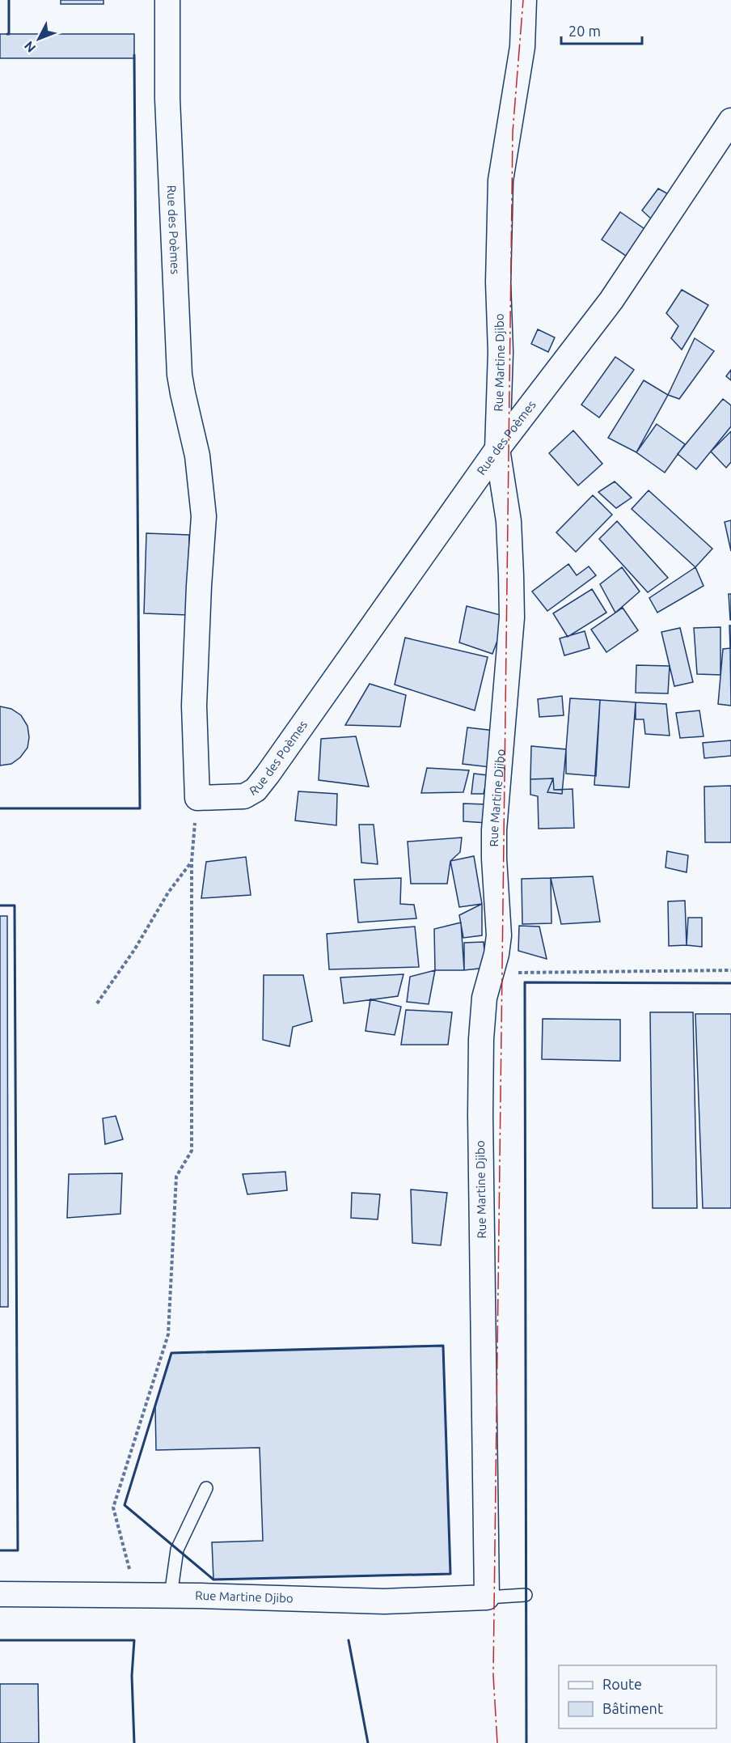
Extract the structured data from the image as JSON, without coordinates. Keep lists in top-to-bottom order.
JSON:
{
  "streets": {
    "street": ["Rue des Poèmes", "Rue Martine Djibo"]
  },
  "crossings": [
    ["Rue des Poèmes", "Rue Martine Djibo"]
  ],
  "legend": ["Route", "Bâtiment"],
  "scale_bar": "20 m",
  "north": "bottom left"
}
